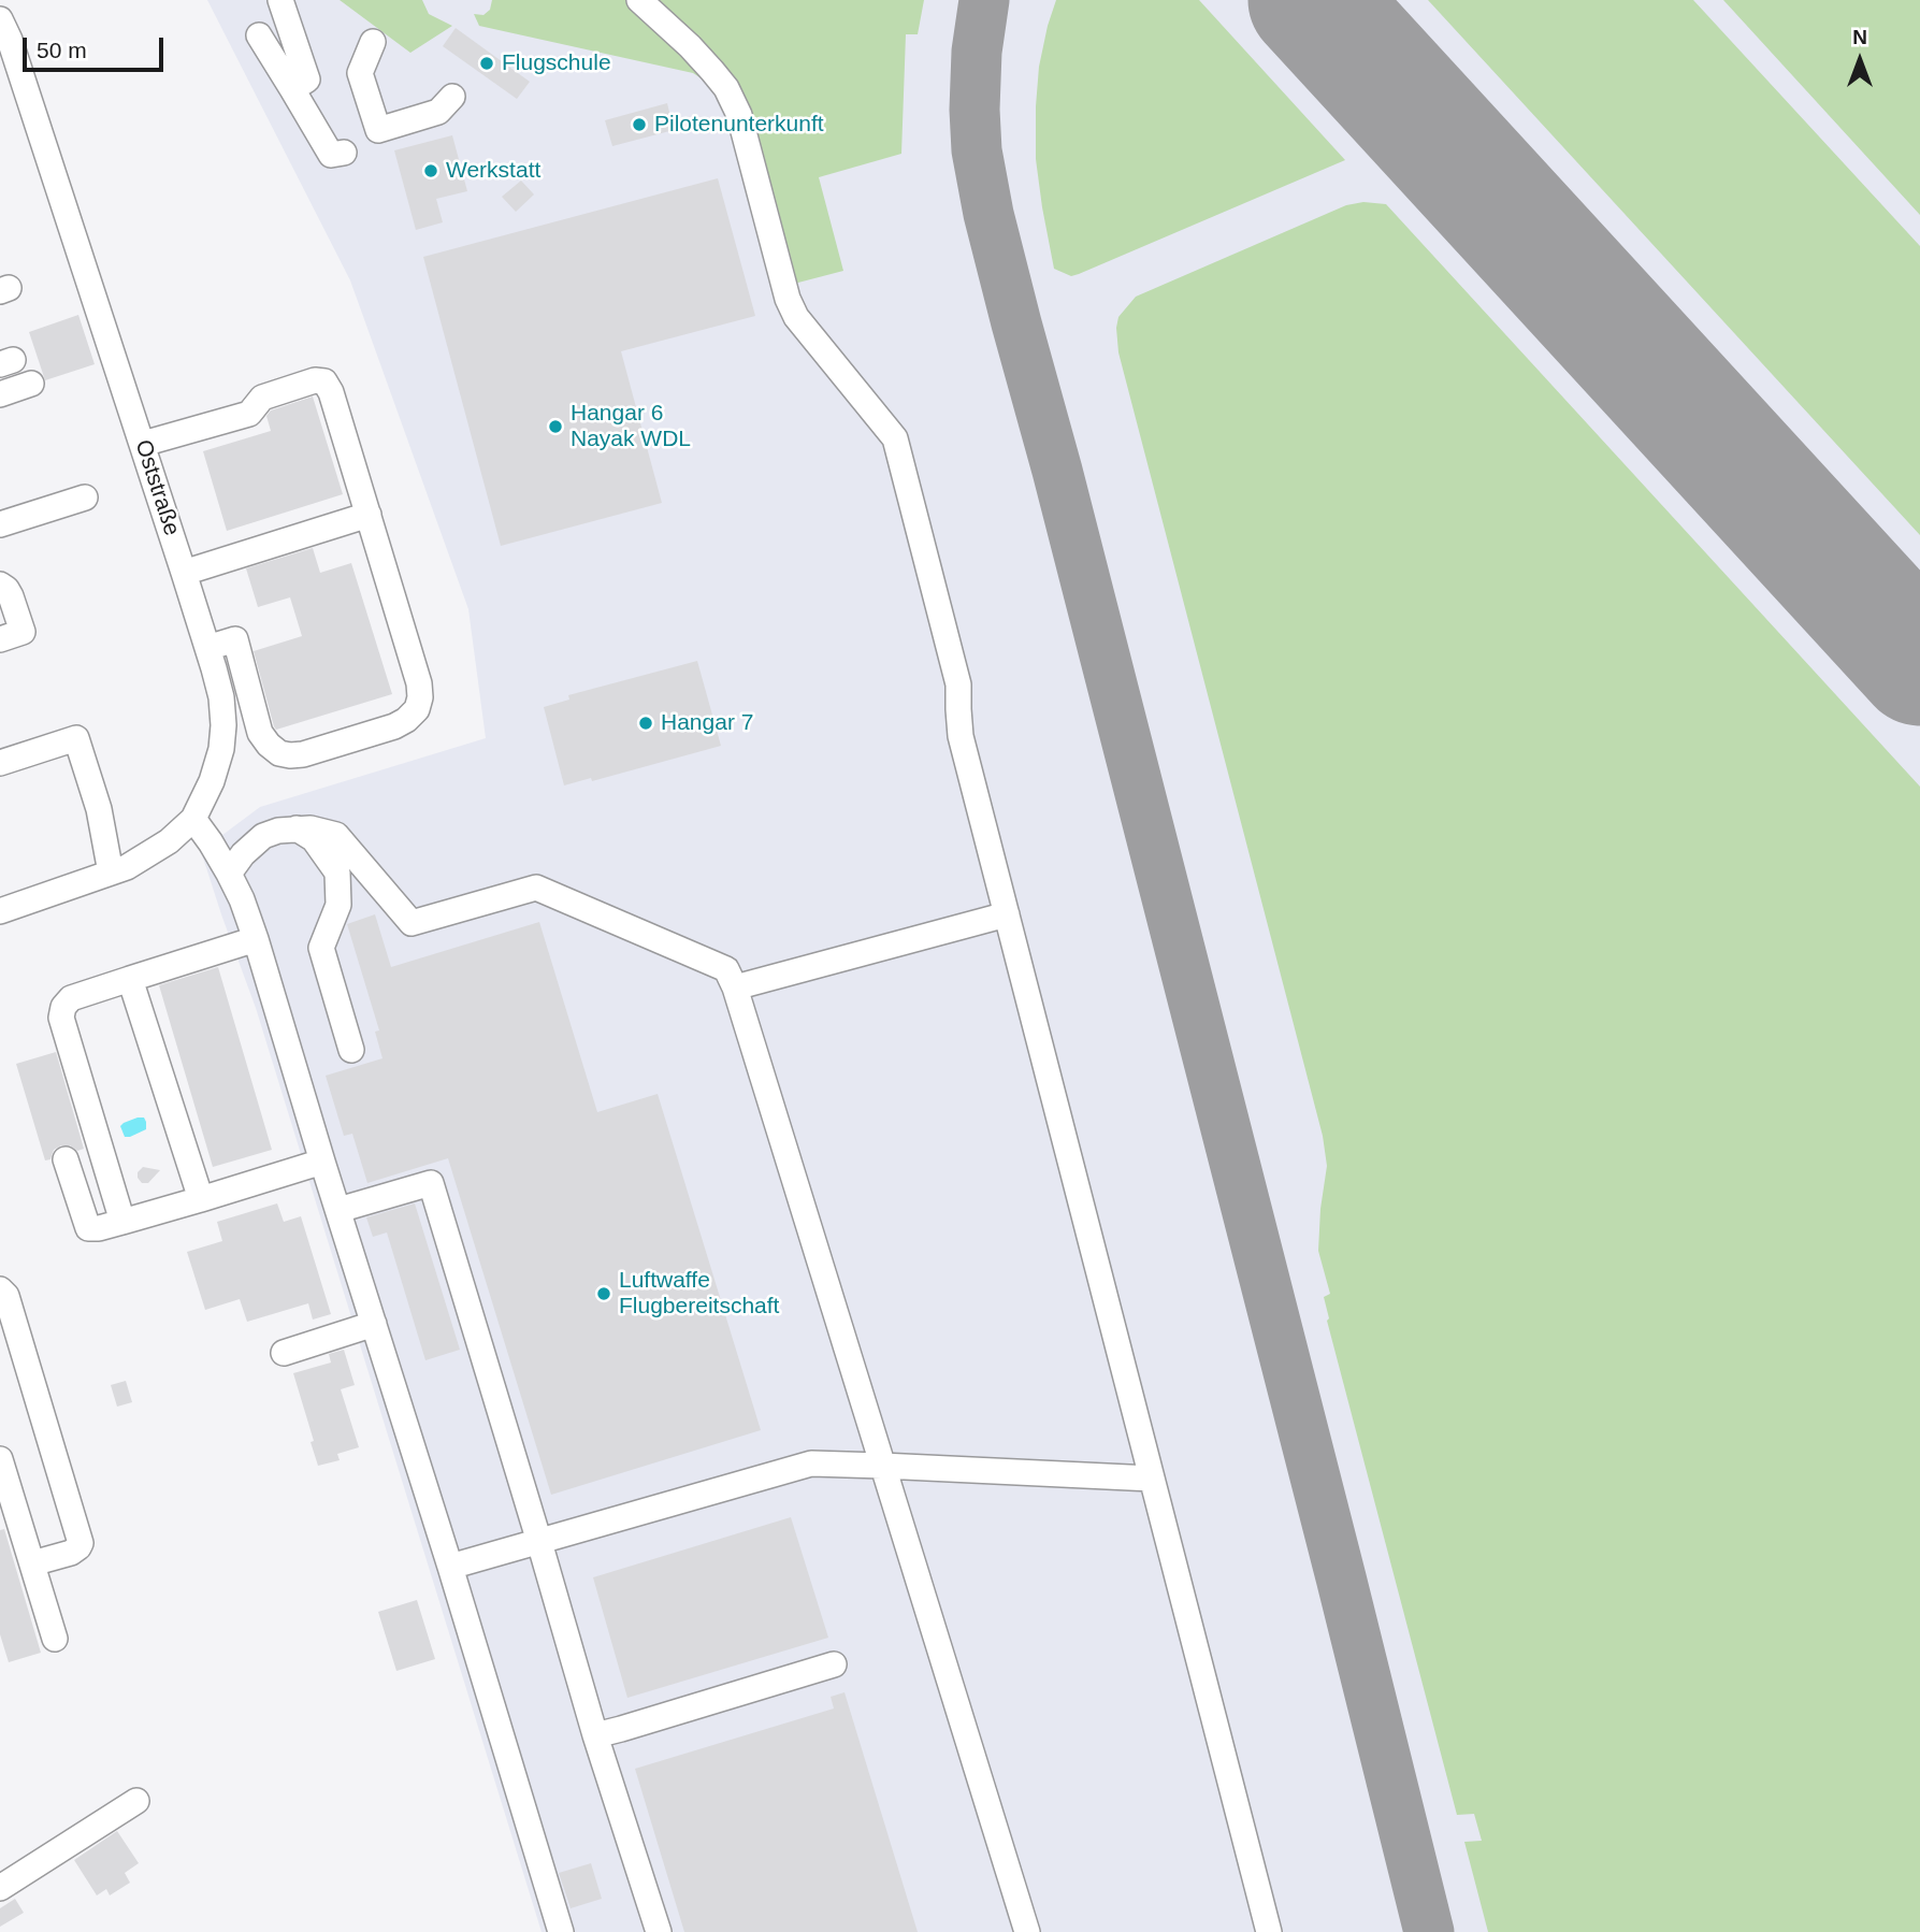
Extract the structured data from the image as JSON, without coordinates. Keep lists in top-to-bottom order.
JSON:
{
  "streets": {
    "lane": ["Oststraße"]
  },
  "places": [
    "Flugschule",
    "Pilotenunterkunft",
    "Werkstatt",
    "Hangar 6 Nayak WDL",
    "Hangar 7",
    "Luftwaffe Flugbereitschaft"
  ],
  "scale_bar": "50 m",
  "north": "top"
}
